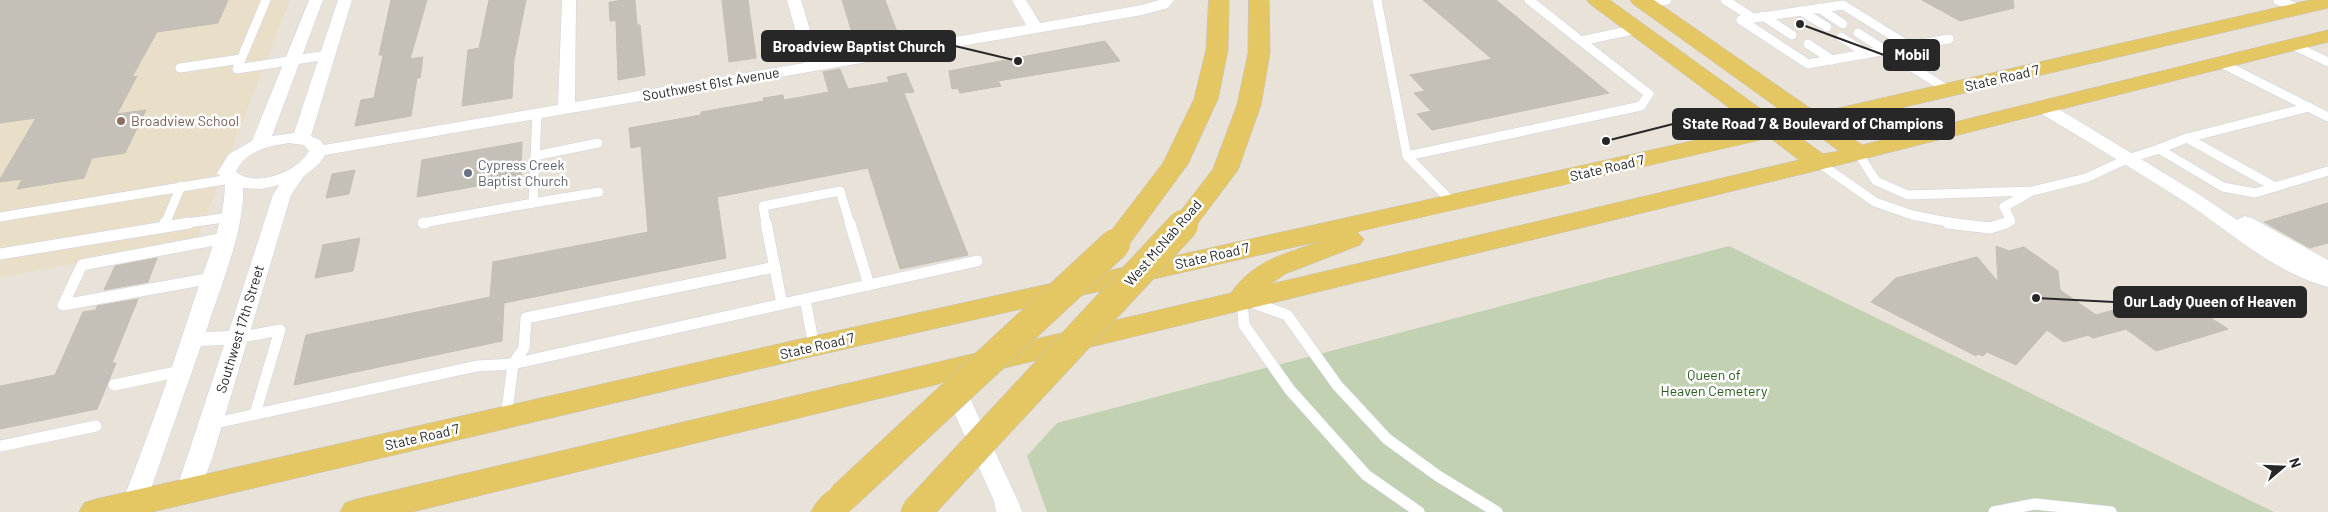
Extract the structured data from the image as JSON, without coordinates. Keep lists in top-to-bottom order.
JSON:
{
  "streets": {
    "main road": ["State Road 7", "West McNab Road"],
    "street": ["Southwest 61st Avenue", "Southwest 17th Street"]
  },
  "crossings": [
    ["State Road 7", "Southwest 17th Street"]
  ],
  "parks": ["Queen of Heaven Cemetery"],
  "places": [
    "Mobil",
    "Broadview Baptist Church",
    "Broadview School",
    "State Road 7 & Boulevard of Champions",
    "Cypress Creek Baptist Church",
    "Our Lady Queen of Heaven"
  ],
  "north": "right"
}
